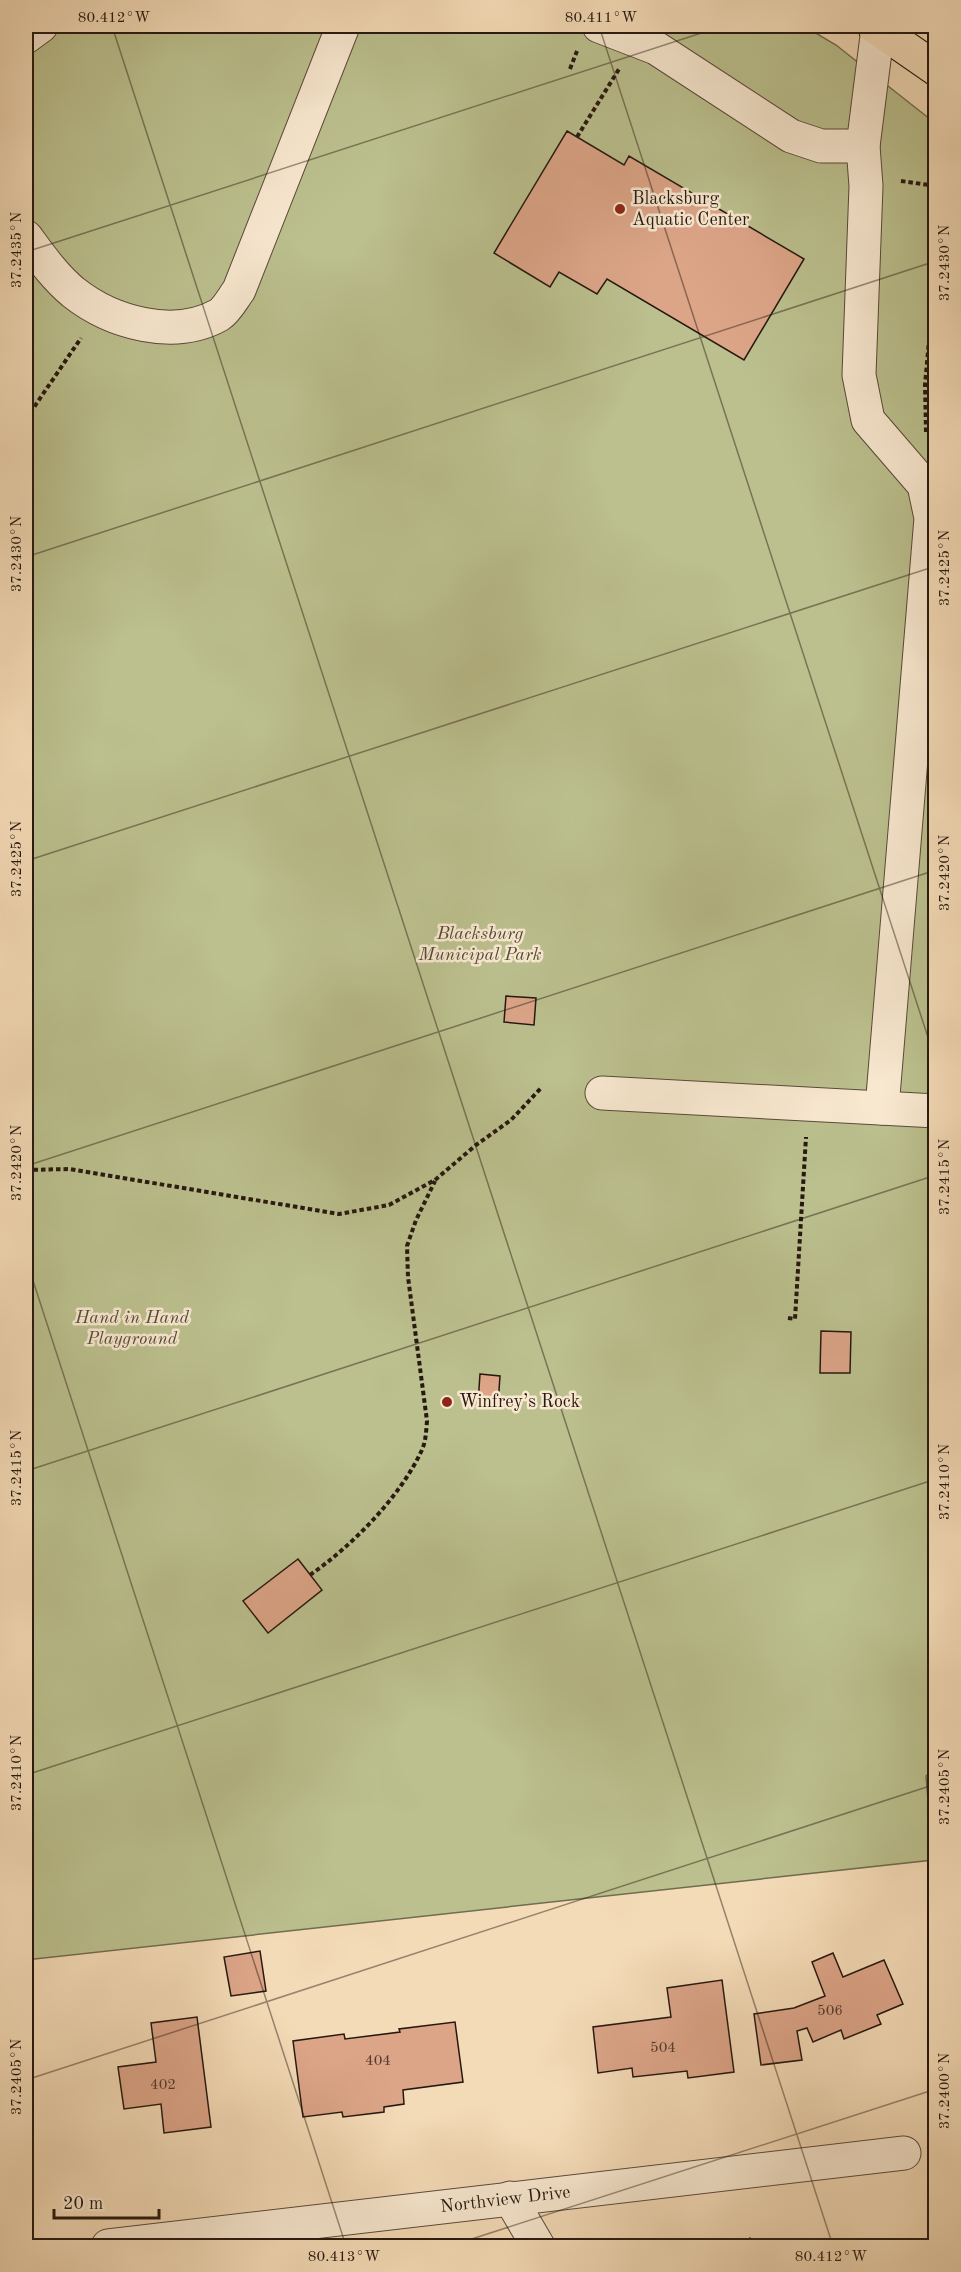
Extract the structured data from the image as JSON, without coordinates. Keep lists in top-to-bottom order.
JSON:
{
  "streets": {
    "street": ["Northview Drive"]
  },
  "parks": ["Blacksburg Municipal Park", "Hand in Hand Playground"],
  "places": ["Blacksburg Aquatic Center", "Winfrey’s Rock"],
  "house_numbers": [
    "506",
    "504",
    "404",
    "402"
  ],
  "scale_bar": "20 m",
  "coordinates": [
    "80.412°W",
    "80.411°W",
    "37.2435°N",
    "37.2430°N",
    "37.2425°N",
    "37.2420°N",
    "37.2415°N",
    "37.2410°N",
    "37.2405°N",
    "37.2400°N",
    "80.413°W"
  ]
}
